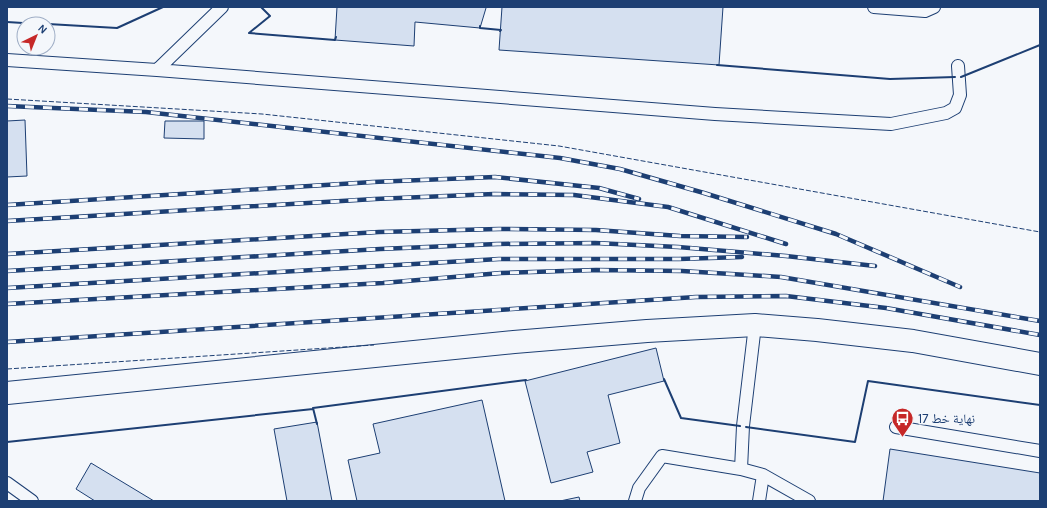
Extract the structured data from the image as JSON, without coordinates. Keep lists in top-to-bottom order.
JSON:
{
  "places": {
    "bus stop": ["17 نهاية خط"]
  },
  "north": "top right"
}
